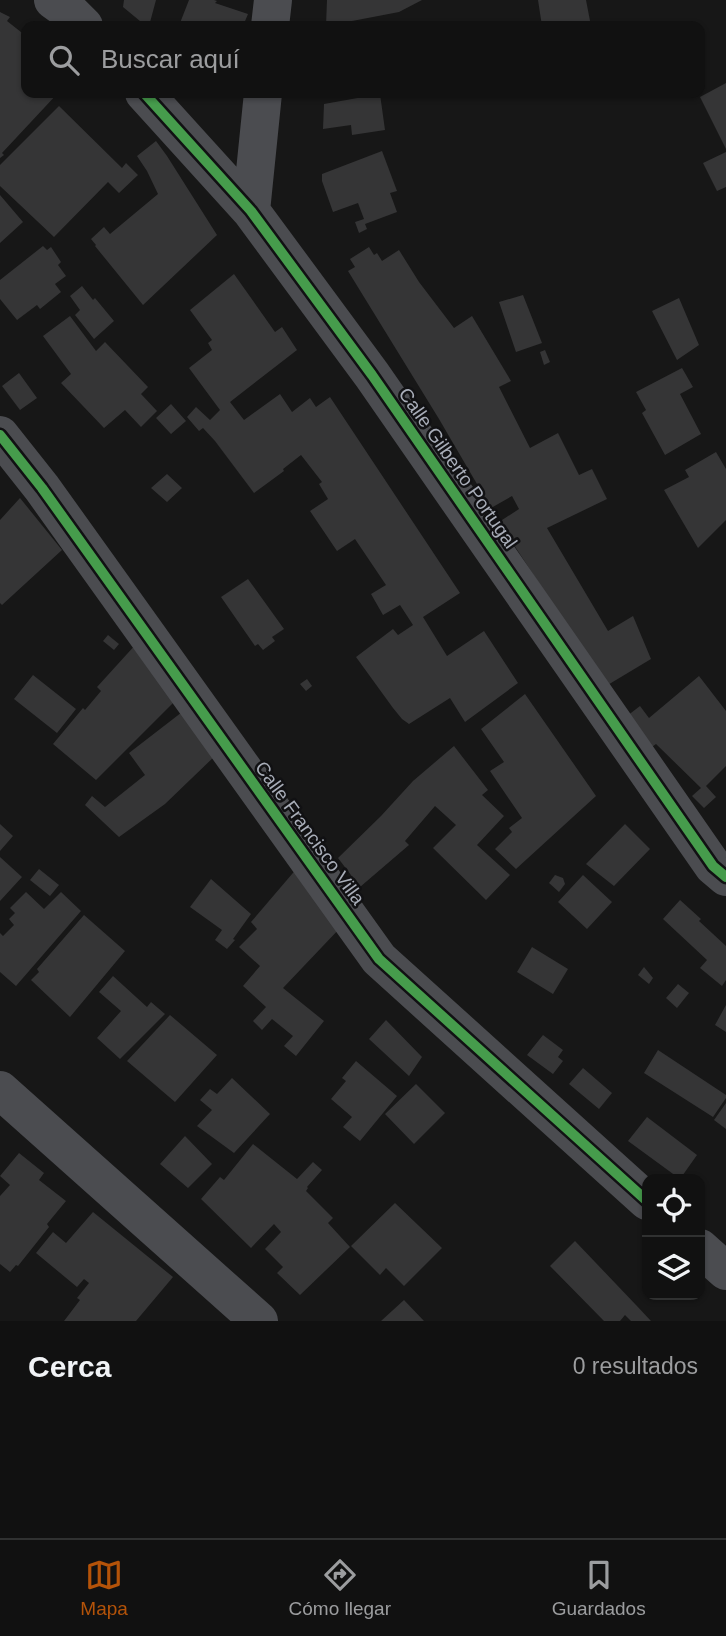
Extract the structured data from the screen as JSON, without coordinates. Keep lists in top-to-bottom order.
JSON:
{
  "streets": {
    "street": ["Calle Gilberto Portugal", "Calle Francisco Villa"]
  },
  "page": {
    "search": "Buscar aquí",
    "heading": ["Cerca", "0 resultados"],
    "nav": ["Mapa", "Cómo llegar", "Guardados"]
  }
}
